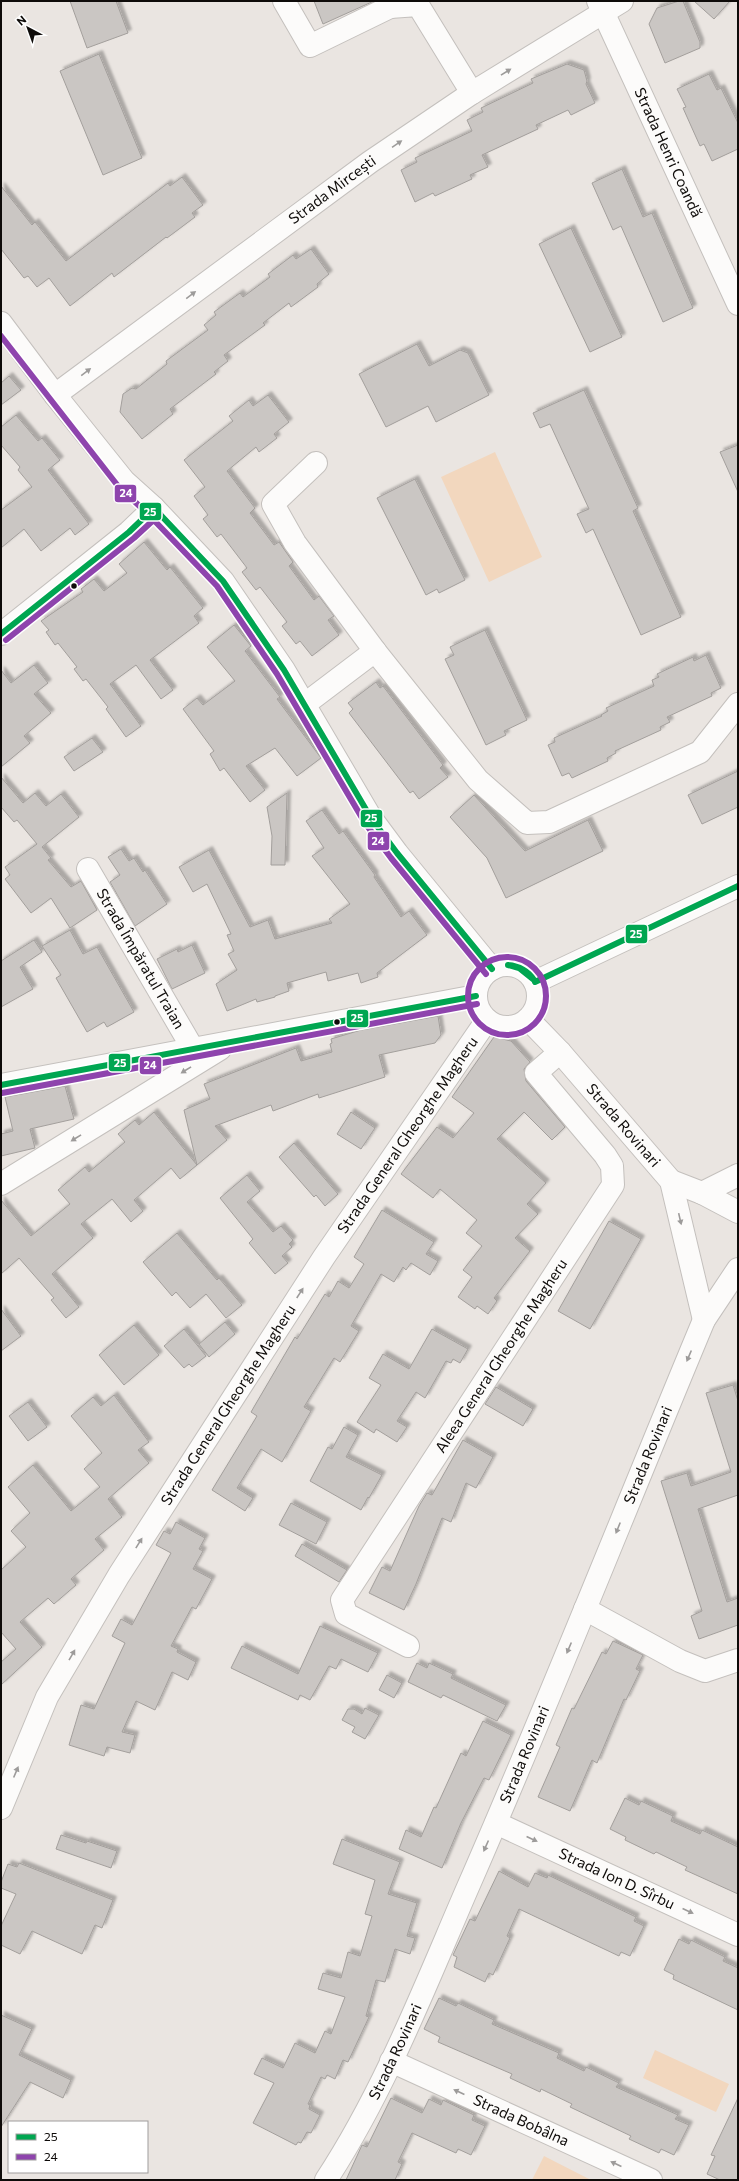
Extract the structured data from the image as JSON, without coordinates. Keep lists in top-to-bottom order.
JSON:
{
  "streets": {
    "street": [
      "Strada Henri Coandă",
      "Strada Mircești",
      "Strada Împăratul Traian",
      "Strada Rovinari",
      "Strada General Gheorghe Magheru",
      "Aleea General Gheorghe Magheru",
      "Strada Ion D. Sîrbu",
      "Strada Bobâlna"
    ]
  },
  "crossings": [
    ["Strada Henri Coandă", "Strada Mircești"],
    ["Strada Împăratul Traian", "Strada Rovinari"],
    ["Strada Împăratul Traian", "Strada General Gheorghe Magheru"],
    ["Strada Rovinari", "Strada General Gheorghe Magheru"],
    ["Strada Rovinari", "Aleea General Gheorghe Magheru"],
    ["Strada Rovinari", "Strada Ion D. Sîrbu"],
    ["Strada Rovinari", "Strada Bobâlna"]
  ],
  "one_way": [
    "Strada Mircești",
    "Strada Rovinari",
    "Strada General Gheorghe Magheru",
    "Strada Ion D. Sîrbu",
    "Strada Bobâlna"
  ],
  "lines": ["transit line 24", "transit line 25"],
  "legend": ["25", "24"],
  "north": "top left"
}
